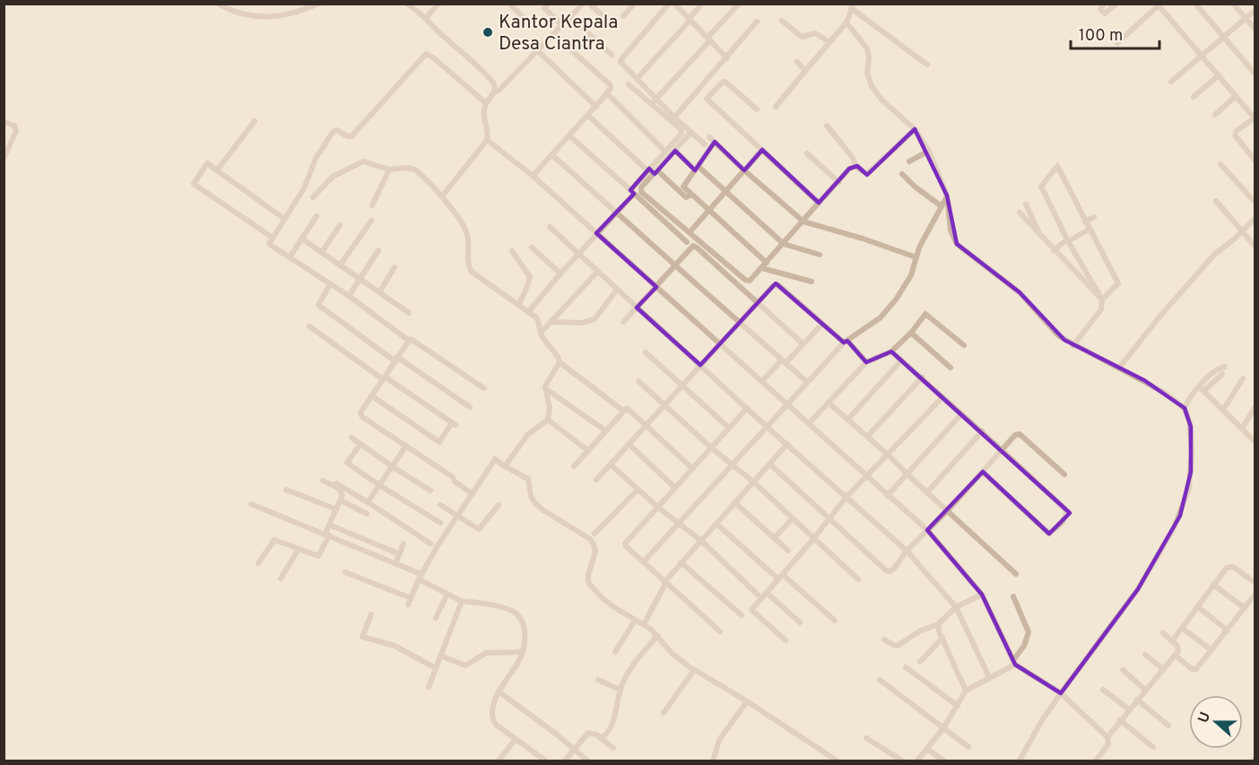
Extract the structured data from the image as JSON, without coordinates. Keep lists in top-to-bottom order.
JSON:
{
  "places": ["Kantor Kepala Desa Ciantra"],
  "scale_bar": "100 m",
  "north": "left"
}
